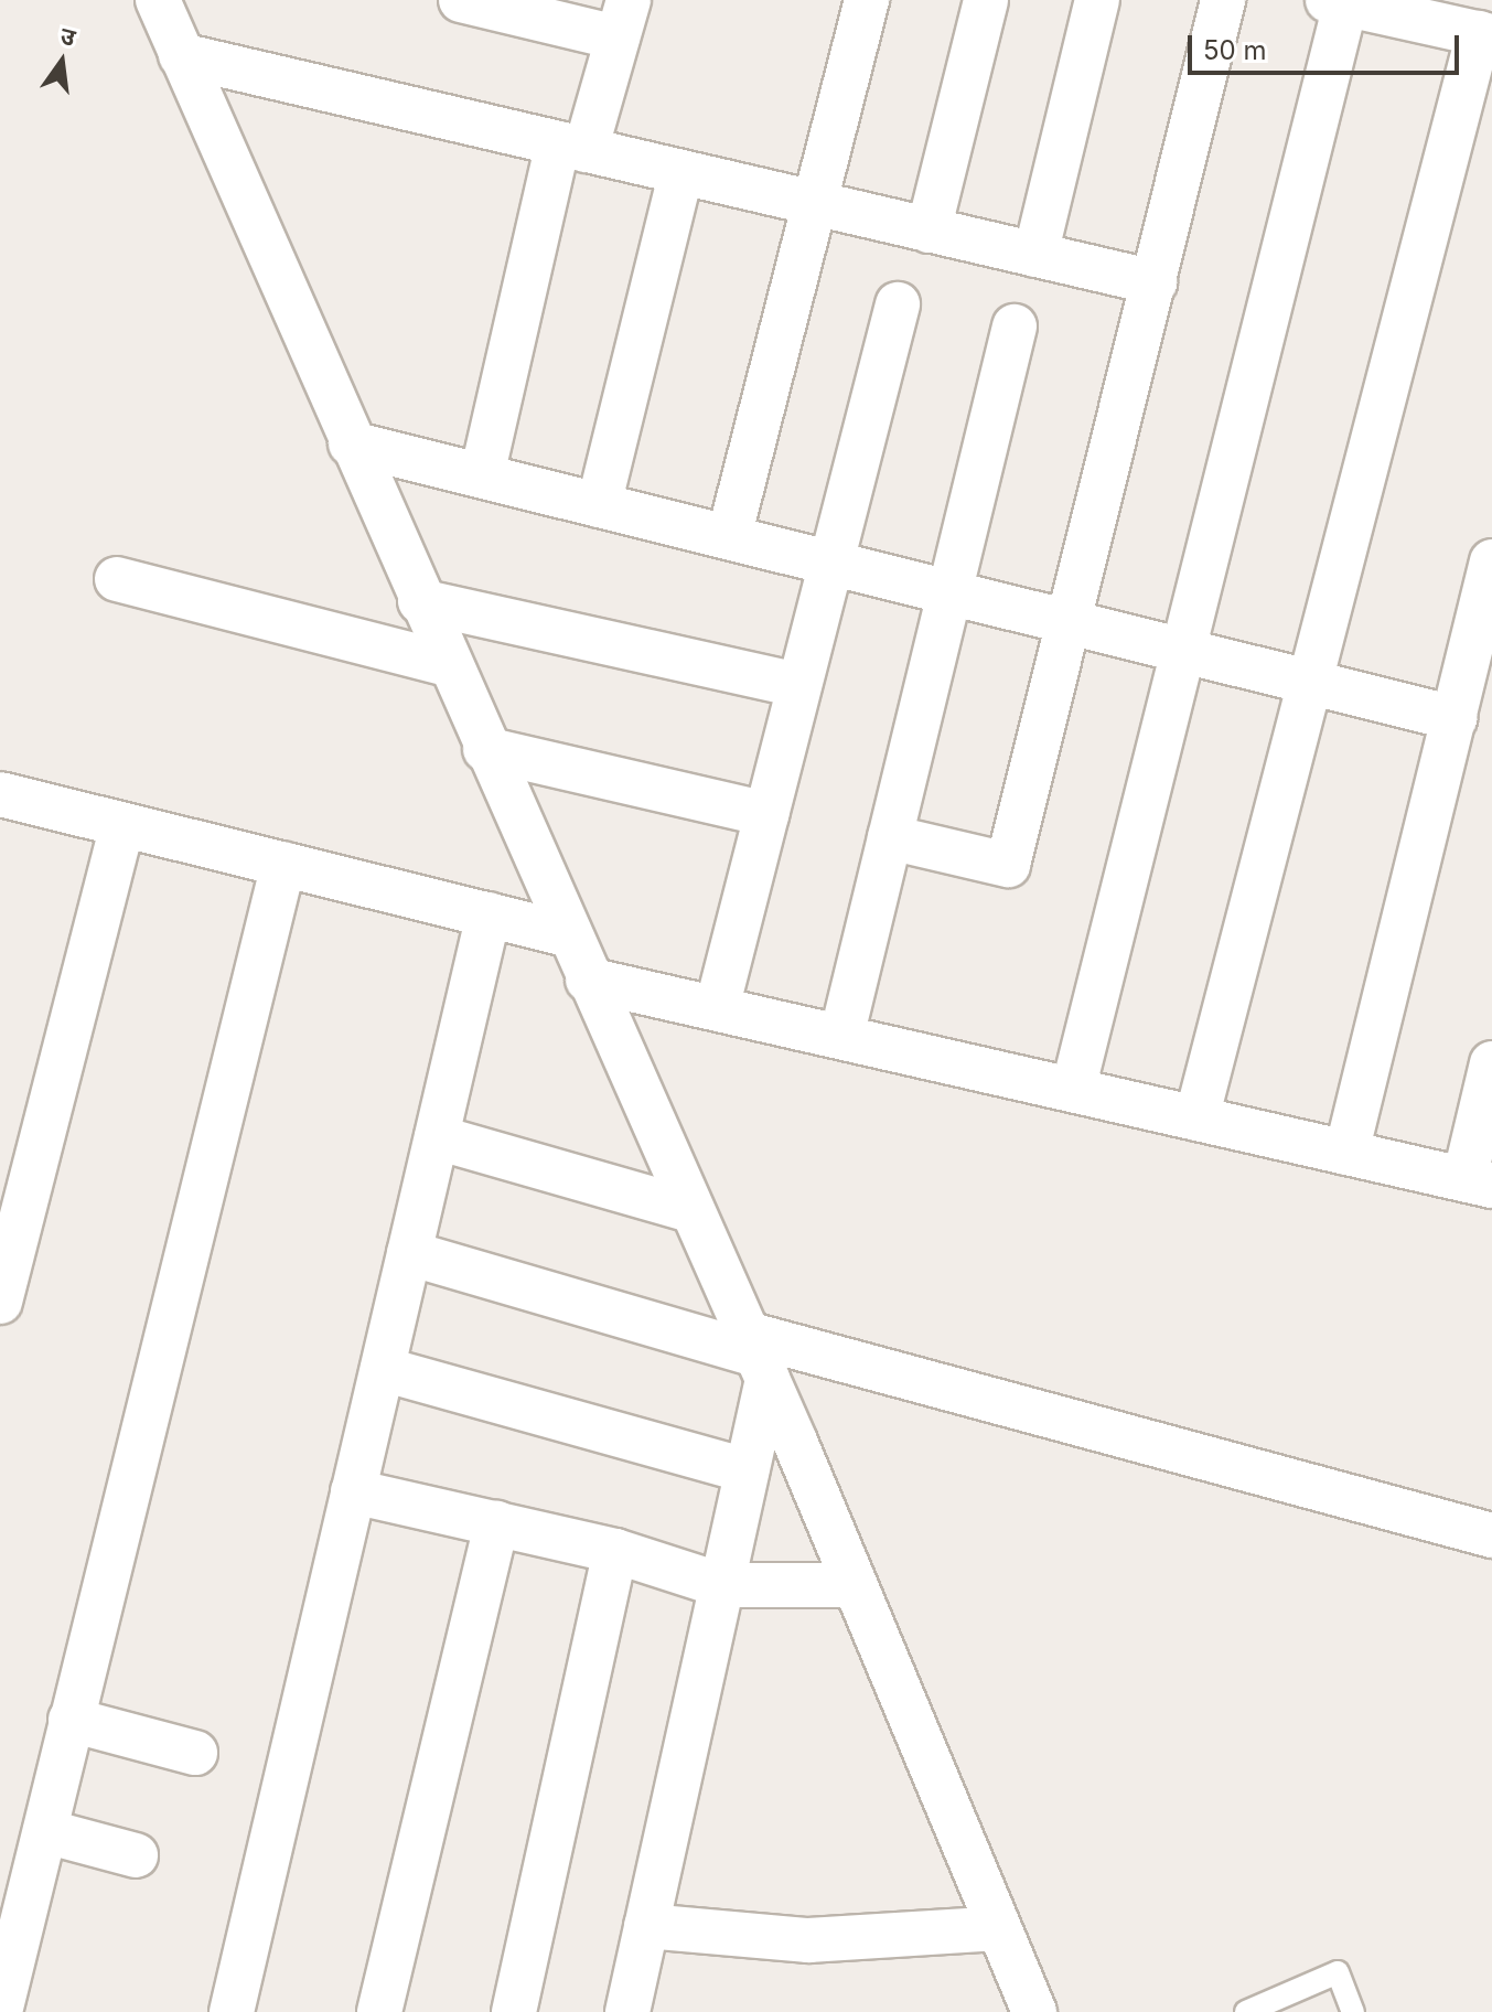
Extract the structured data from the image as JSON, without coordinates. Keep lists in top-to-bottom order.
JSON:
{
  "scale_bar": "50 m",
  "north": "top"
}
